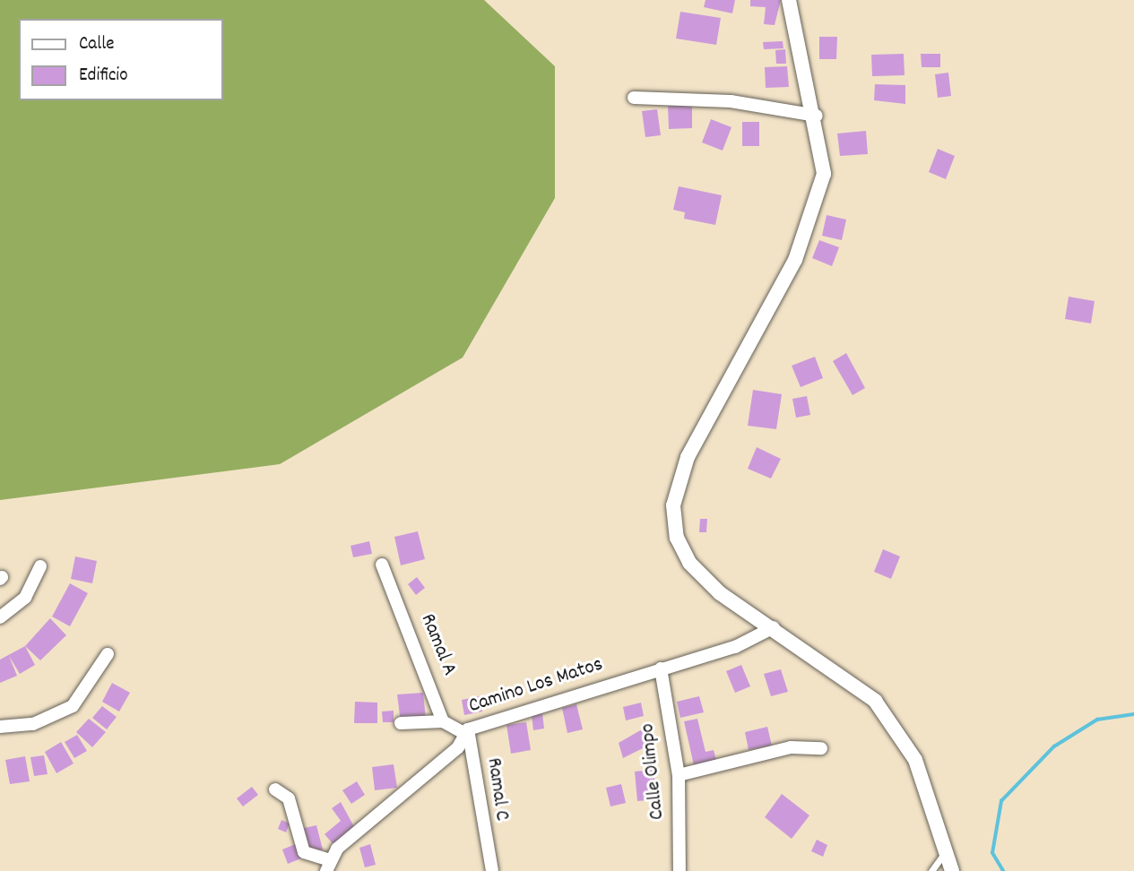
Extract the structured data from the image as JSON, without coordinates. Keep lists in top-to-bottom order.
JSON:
{
  "streets": {
    "street": [
      "Ramal A",
      "Camino Los Matos",
      "Calle Olimpo",
      "Ramal C"
    ]
  },
  "crossings": [
    ["Camino Los Matos", "Calle Olimpo"],
    ["Camino Los Matos", "Ramal C"]
  ],
  "legend": ["Calle", "Edificio"]
}
